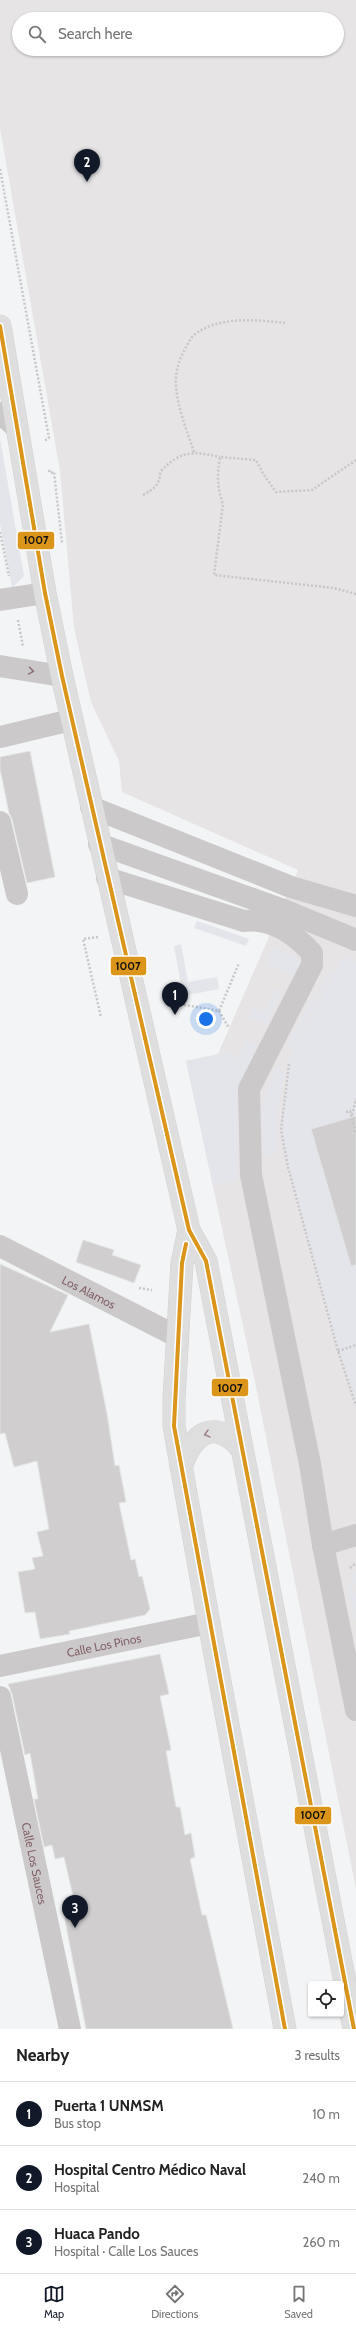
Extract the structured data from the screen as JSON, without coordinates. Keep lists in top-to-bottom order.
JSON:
{
  "streets": {
    "street": ["Los Alamos", "Calle Los Pinos", "Calle Los Sauces"]
  },
  "lines": ["transit line 1007"],
  "page": {
    "search": "Search here",
    "pins": ["2", "1", "3"],
    "heading": ["Nearby", "3 results"],
    "list": [
      {
        "mark": "1",
        "name": "Puerta 1 UNMSM",
        "note": "Bus stop",
        "value": "10 m"
      },
      {
        "mark": "2",
        "name": "Hospital Centro Médico Naval",
        "note": "Hospital",
        "value": "240 m"
      },
      {
        "mark": "3",
        "name": "Huaca Pando",
        "note": "Hospital · Calle Los Sauces",
        "value": "260 m"
      }
    ],
    "nav": ["Map", "Directions", "Saved"]
  }
}
